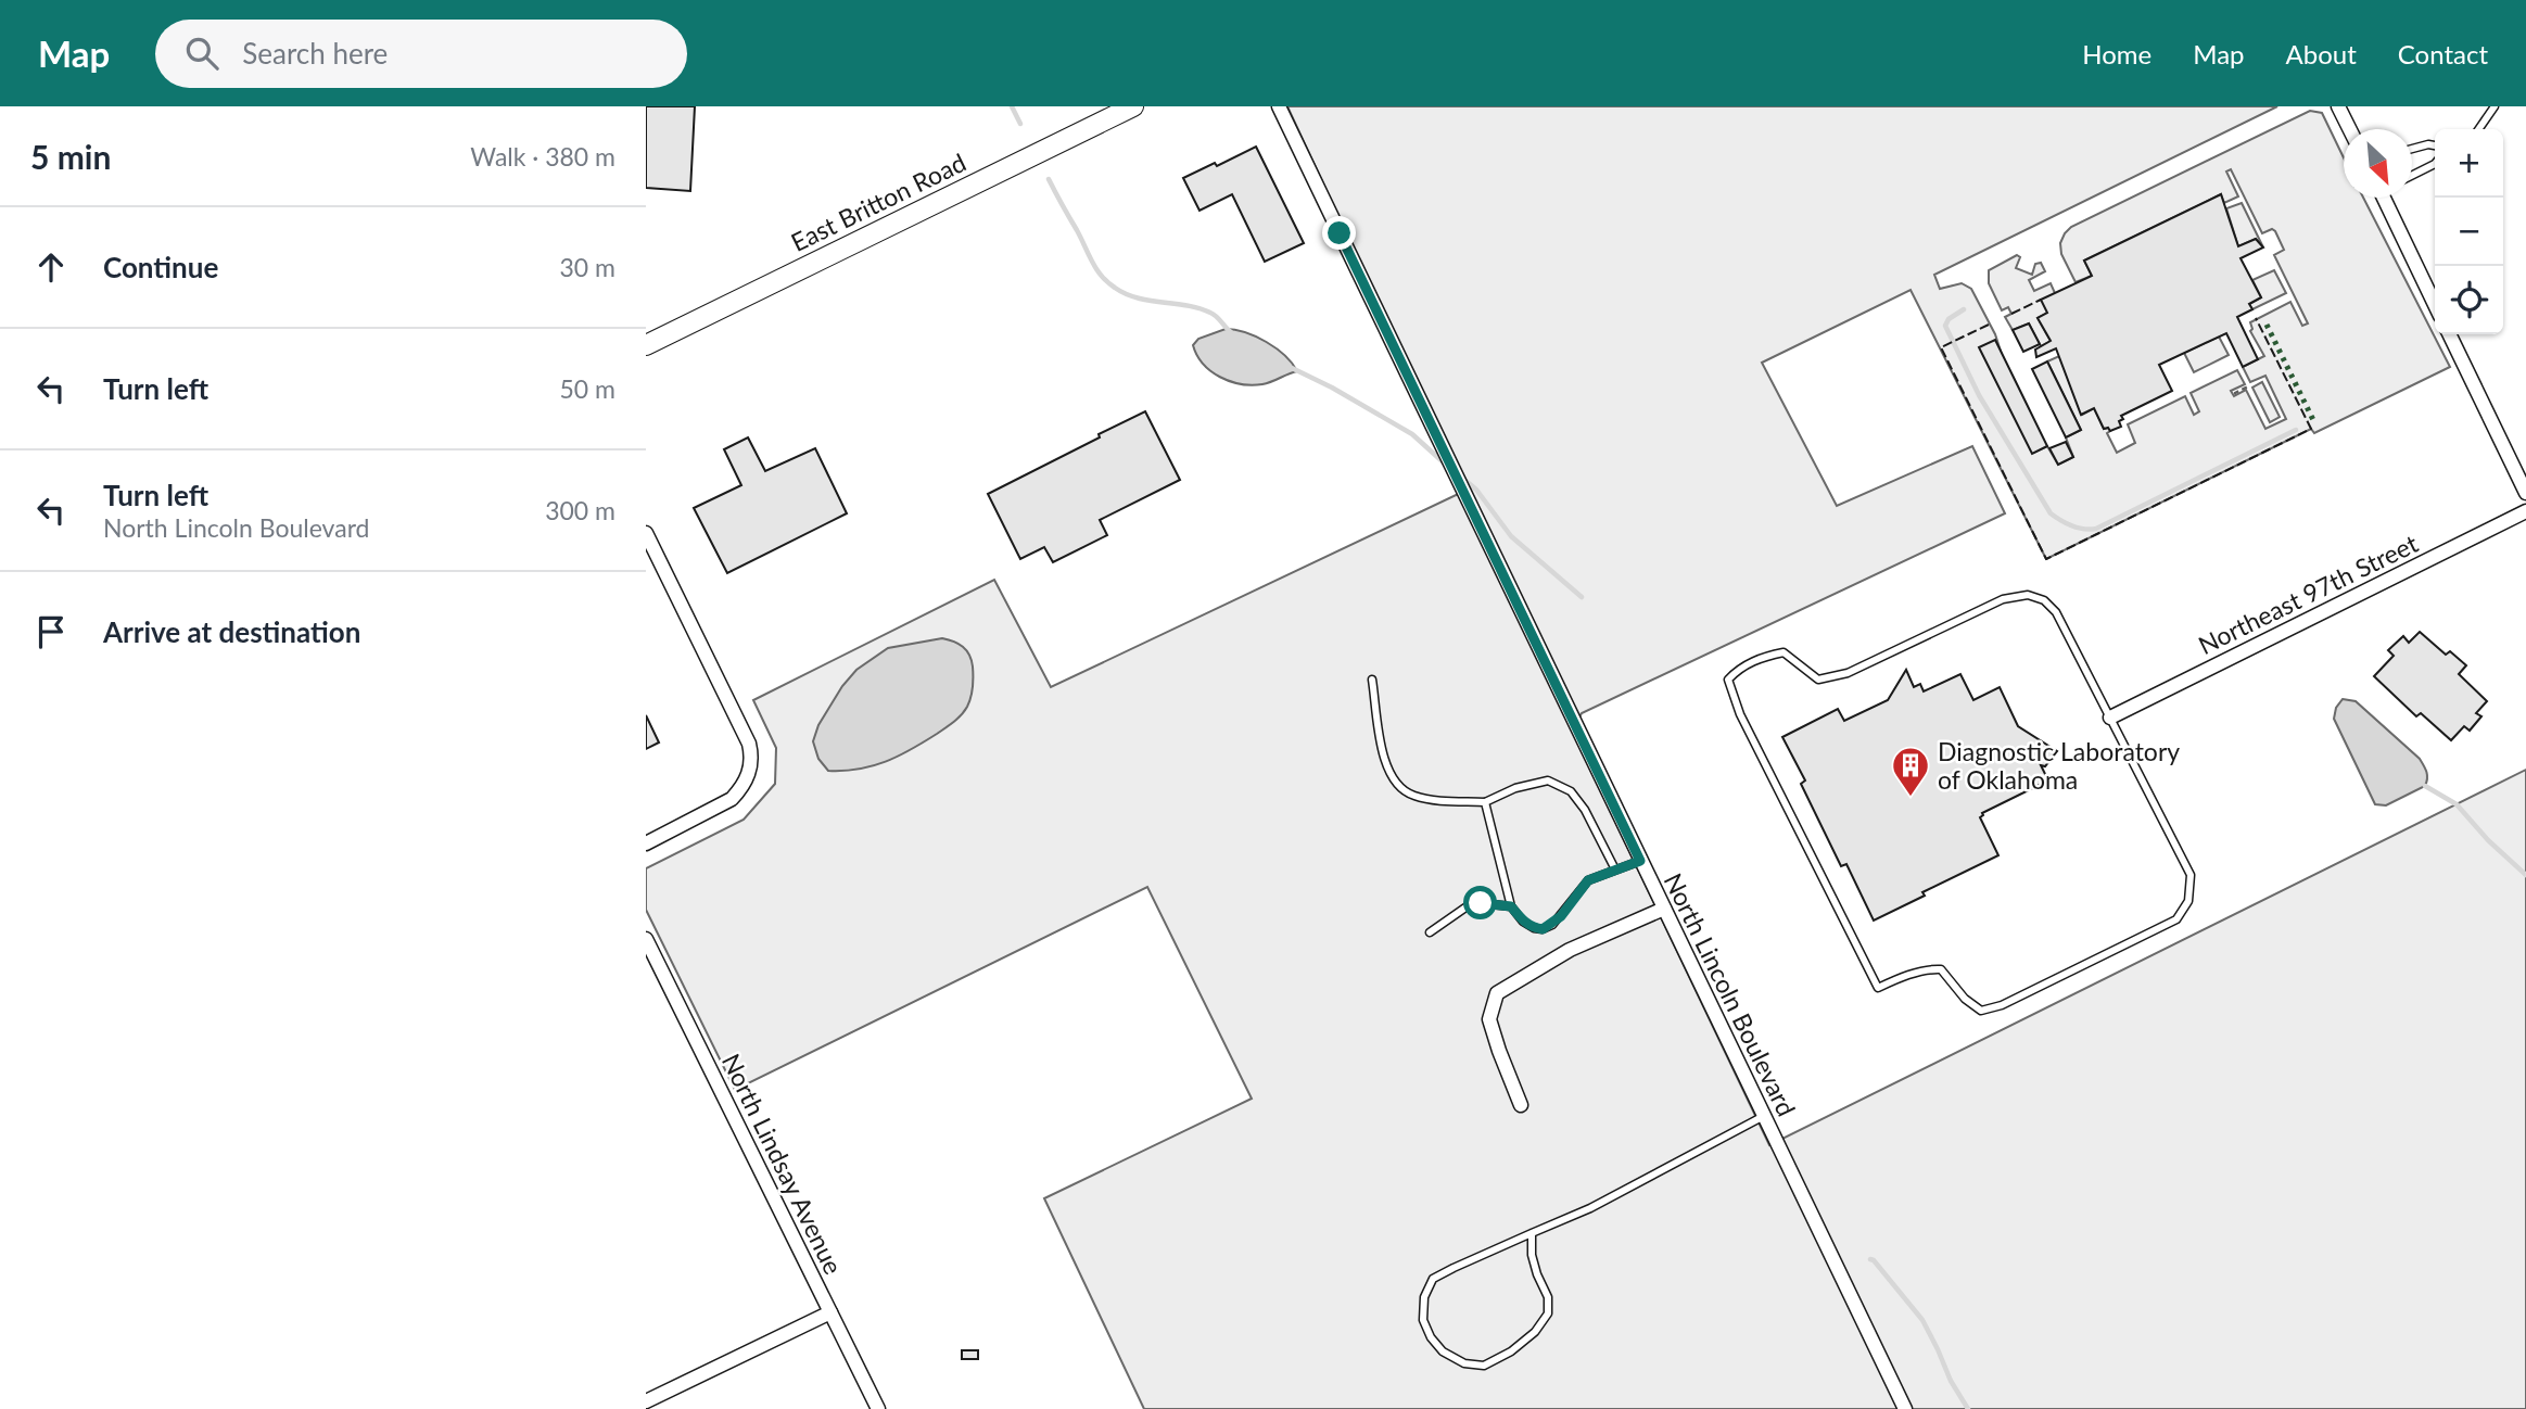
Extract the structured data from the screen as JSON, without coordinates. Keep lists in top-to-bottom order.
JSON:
{
  "streets": {
    "main road": ["East Britton Road"],
    "street": ["Northeast 97th Street", "North Lincoln Boulevard", "North Lindsay Avenue"]
  },
  "places": {
    "building": ["Diagnostic Laboratory of Oklahoma"]
  },
  "north": "bottom right",
  "page": {
    "header": "Map",
    "search": "Search here",
    "nav": [
      "Home",
      "Map",
      "About",
      "Contact"
    ],
    "heading": ["5 min", "Walk · 380 m"],
    "map_buttons": ["+", "−"],
    "list": [
      ["Continue", "30 m"],
      ["Turn left", "50 m"],
      ["Turn left", "North Lincoln Boulevard", "300 m"],
      "Arrive at destination"
    ]
  }
}
